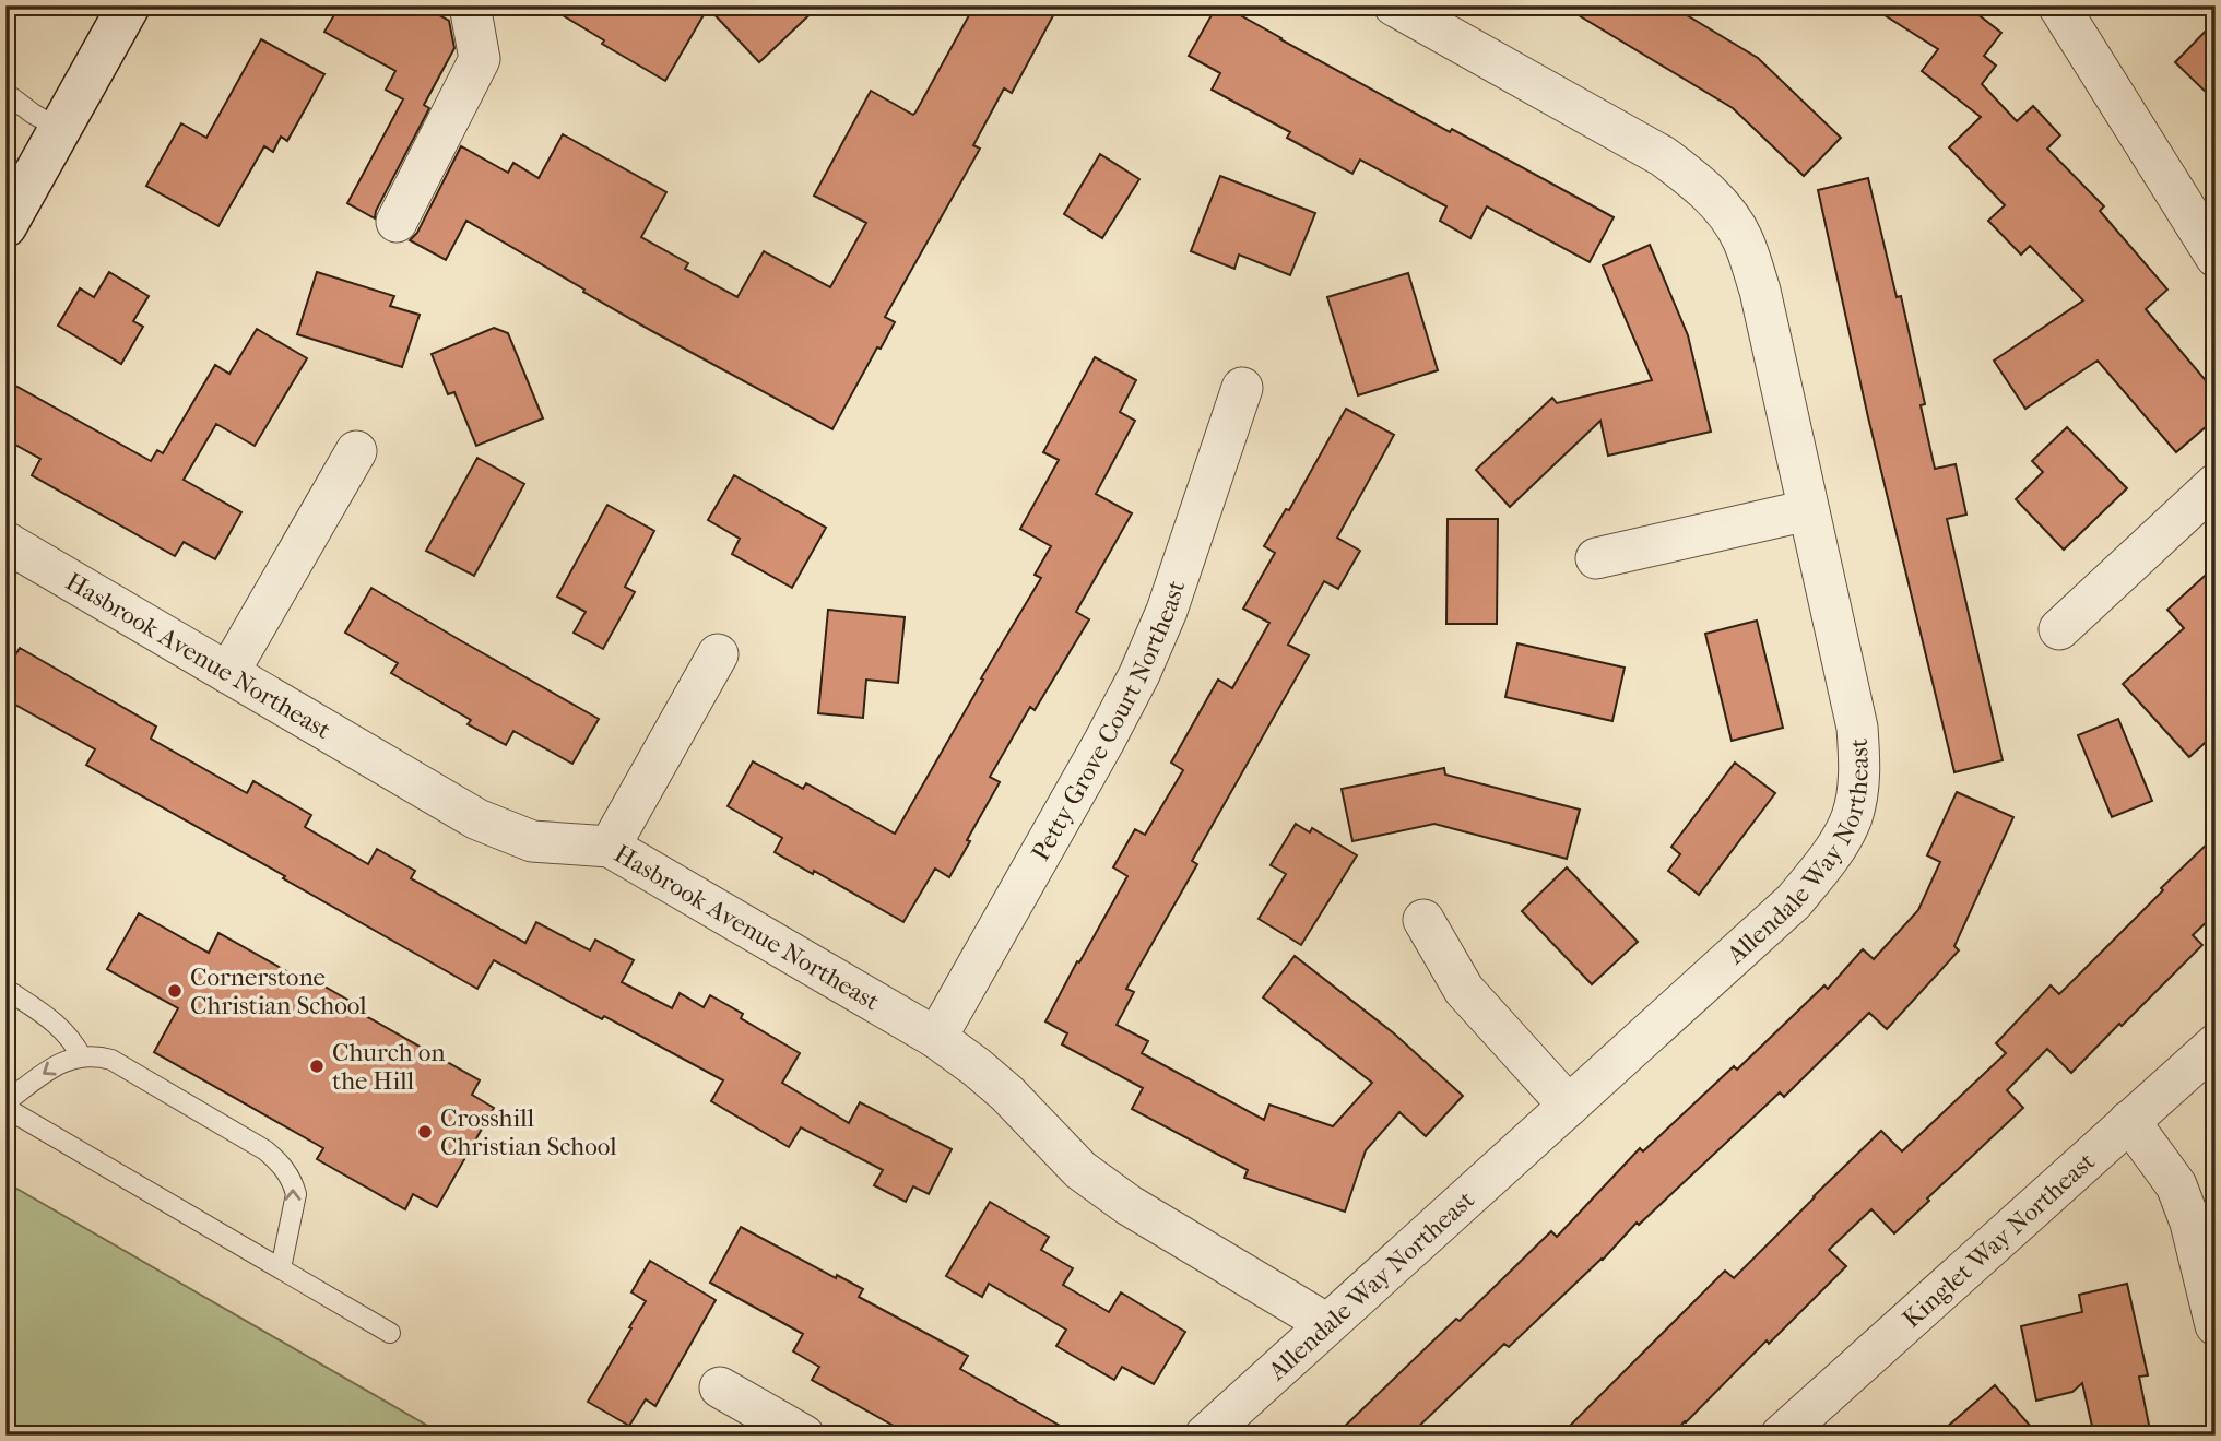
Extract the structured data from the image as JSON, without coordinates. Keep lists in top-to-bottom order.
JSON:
{
  "streets": {
    "street": [
      "Hasbrook Avenue Northeast",
      "Petty Grove Court Northeast",
      "Allendale Way Northeast",
      "Kinglet Way Northeast"
    ]
  },
  "crossings": [
    ["Hasbrook Avenue Northeast", "Petty Grove Court Northeast"],
    ["Hasbrook Avenue Northeast", "Allendale Way Northeast"]
  ],
  "places": ["Cornerstone Christian School", "Church on the Hill", "Crosshill Christian School"]
}
